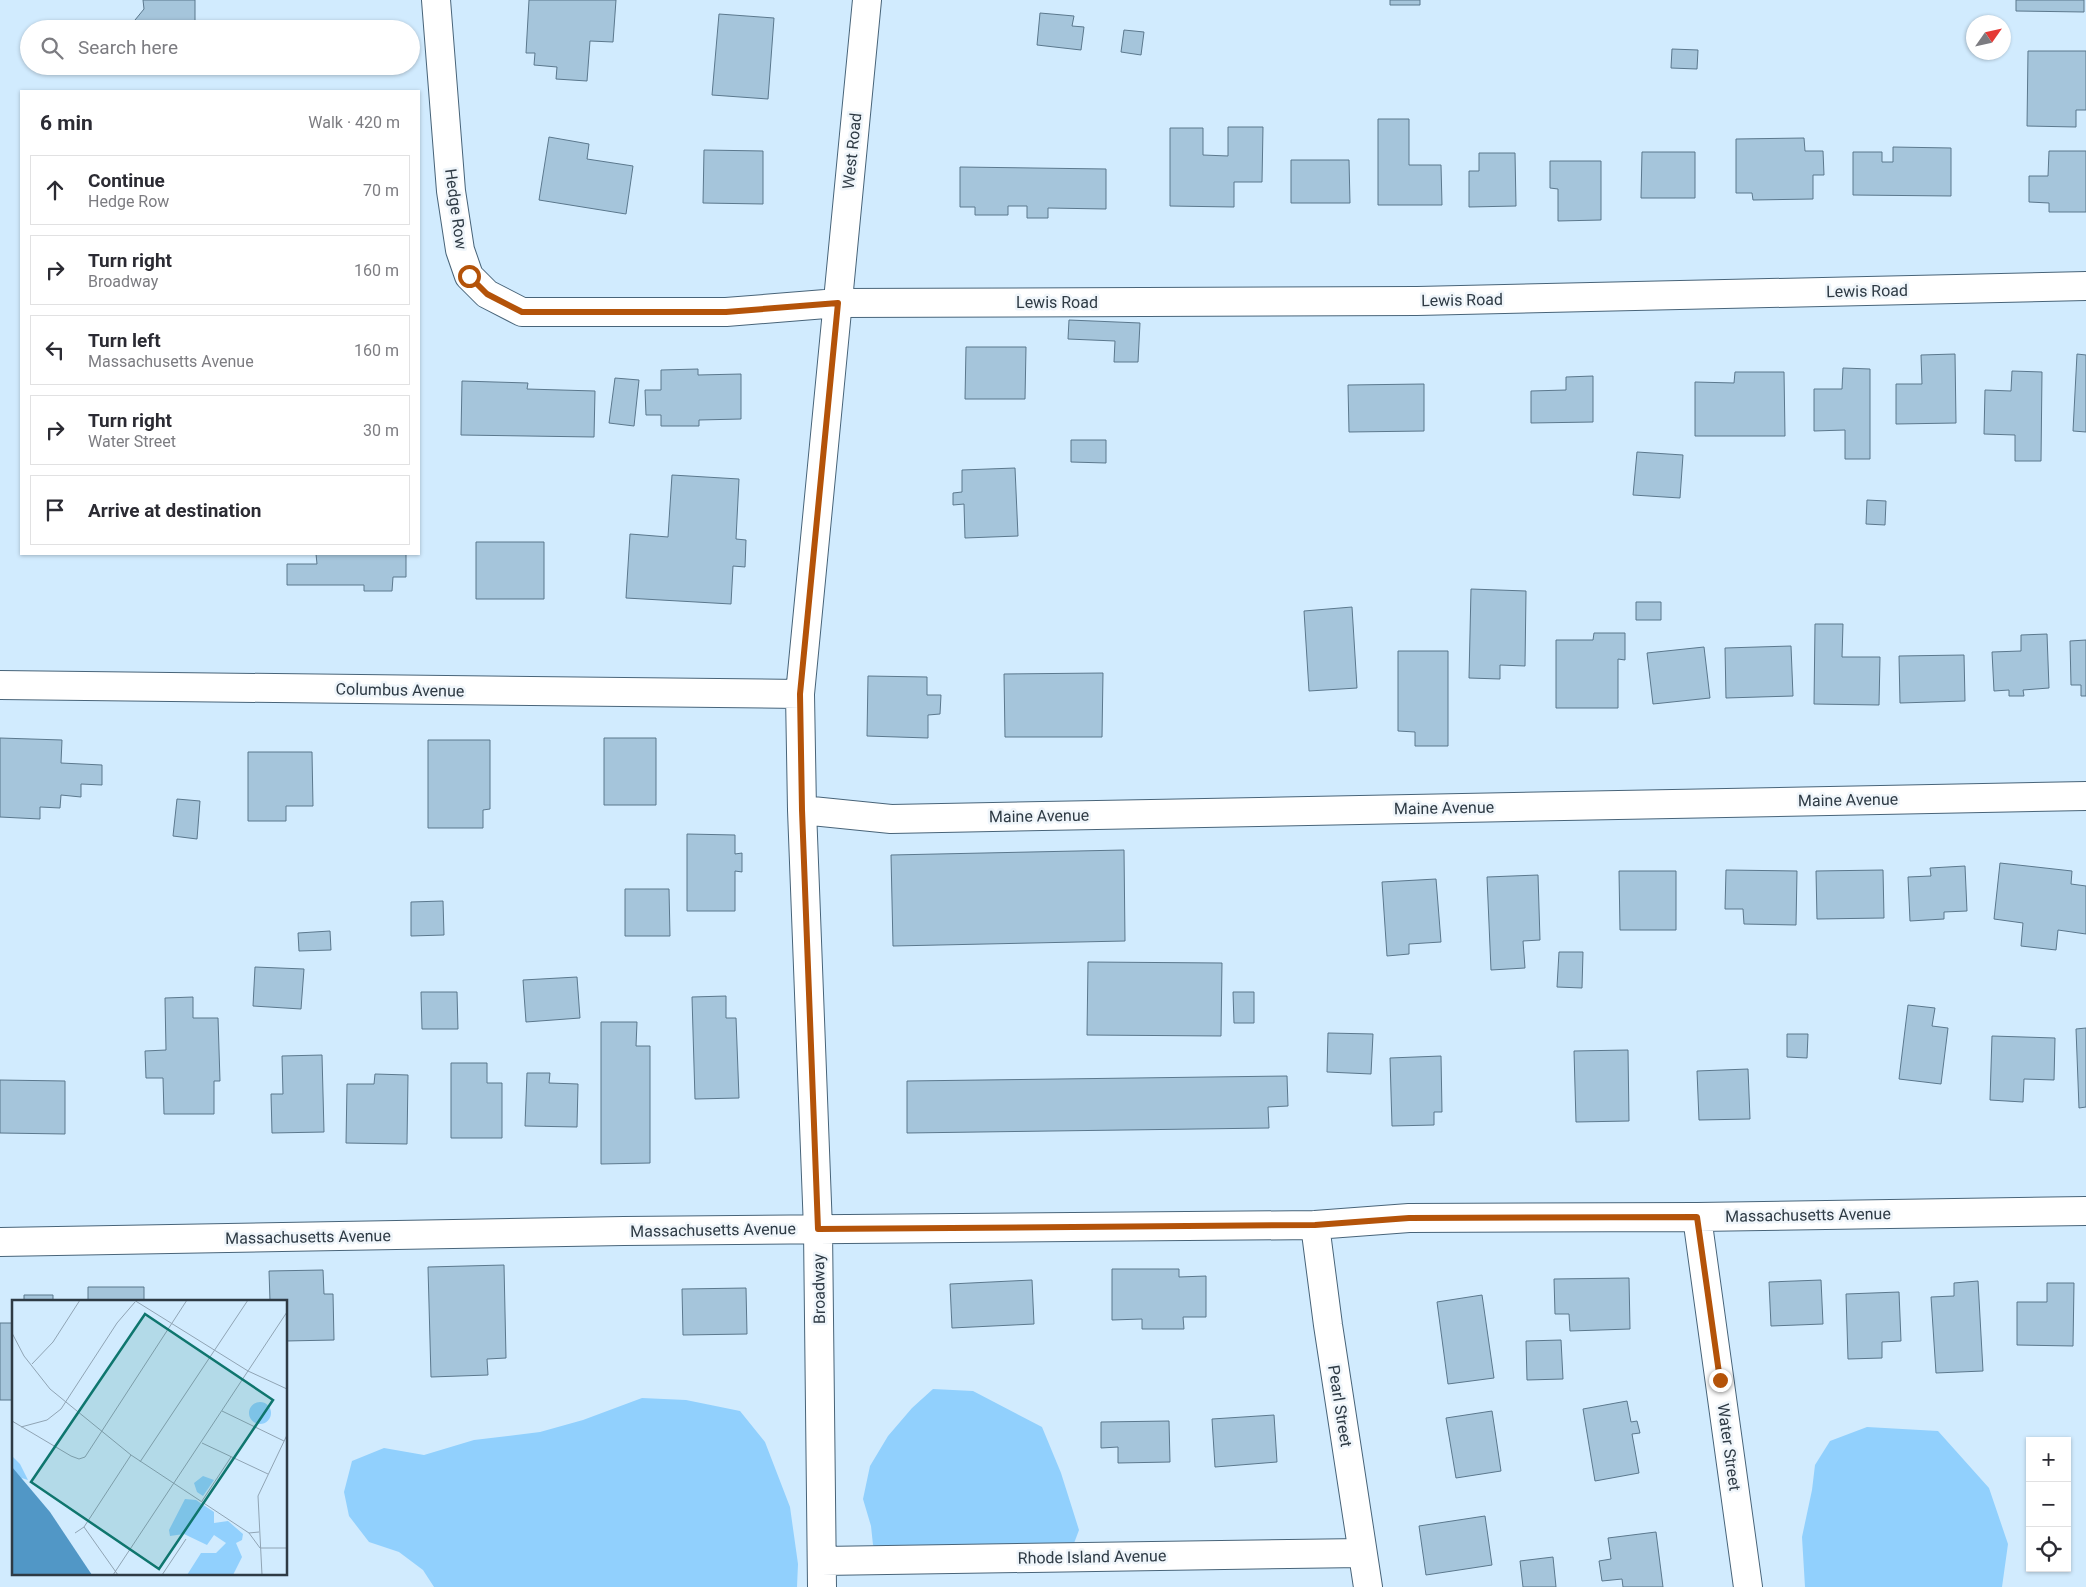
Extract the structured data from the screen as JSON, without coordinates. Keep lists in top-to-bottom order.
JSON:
{
  "streets": {
    "street": [
      "West Road",
      "Hedge Row",
      "Lewis Road",
      "Columbus Avenue",
      "Maine Avenue",
      "Massachusetts Avenue",
      "Broadway",
      "Pearl Street",
      "Water Street",
      "Rhode Island Avenue"
    ]
  },
  "crossings": [
    ["West Road", "Hedge Row"],
    ["West Road", "Lewis Road"],
    ["West Road", "Broadway"],
    ["Hedge Row", "Lewis Road"],
    ["Hedge Row", "Broadway"],
    ["Lewis Road", "Broadway"],
    ["Columbus Avenue", "Broadway"],
    ["Maine Avenue", "Broadway"],
    ["Massachusetts Avenue", "Broadway"],
    ["Massachusetts Avenue", "Pearl Street"],
    ["Massachusetts Avenue", "Water Street"],
    ["Broadway", "Rhode Island Avenue"],
    ["Pearl Street", "Rhode Island Avenue"]
  ],
  "north": "top right",
  "page": {
    "search": "Search here",
    "heading": ["6 min", "Walk · 420 m"],
    "list": [
      ["Continue", "Hedge Row", "70 m"],
      ["Turn right", "Broadway", "160 m"],
      ["Turn left", "Massachusetts Avenue", "160 m"],
      ["Turn right", "Water Street", "30 m"],
      "Arrive at destination"
    ],
    "map_buttons": ["+", "−"]
  }
}
